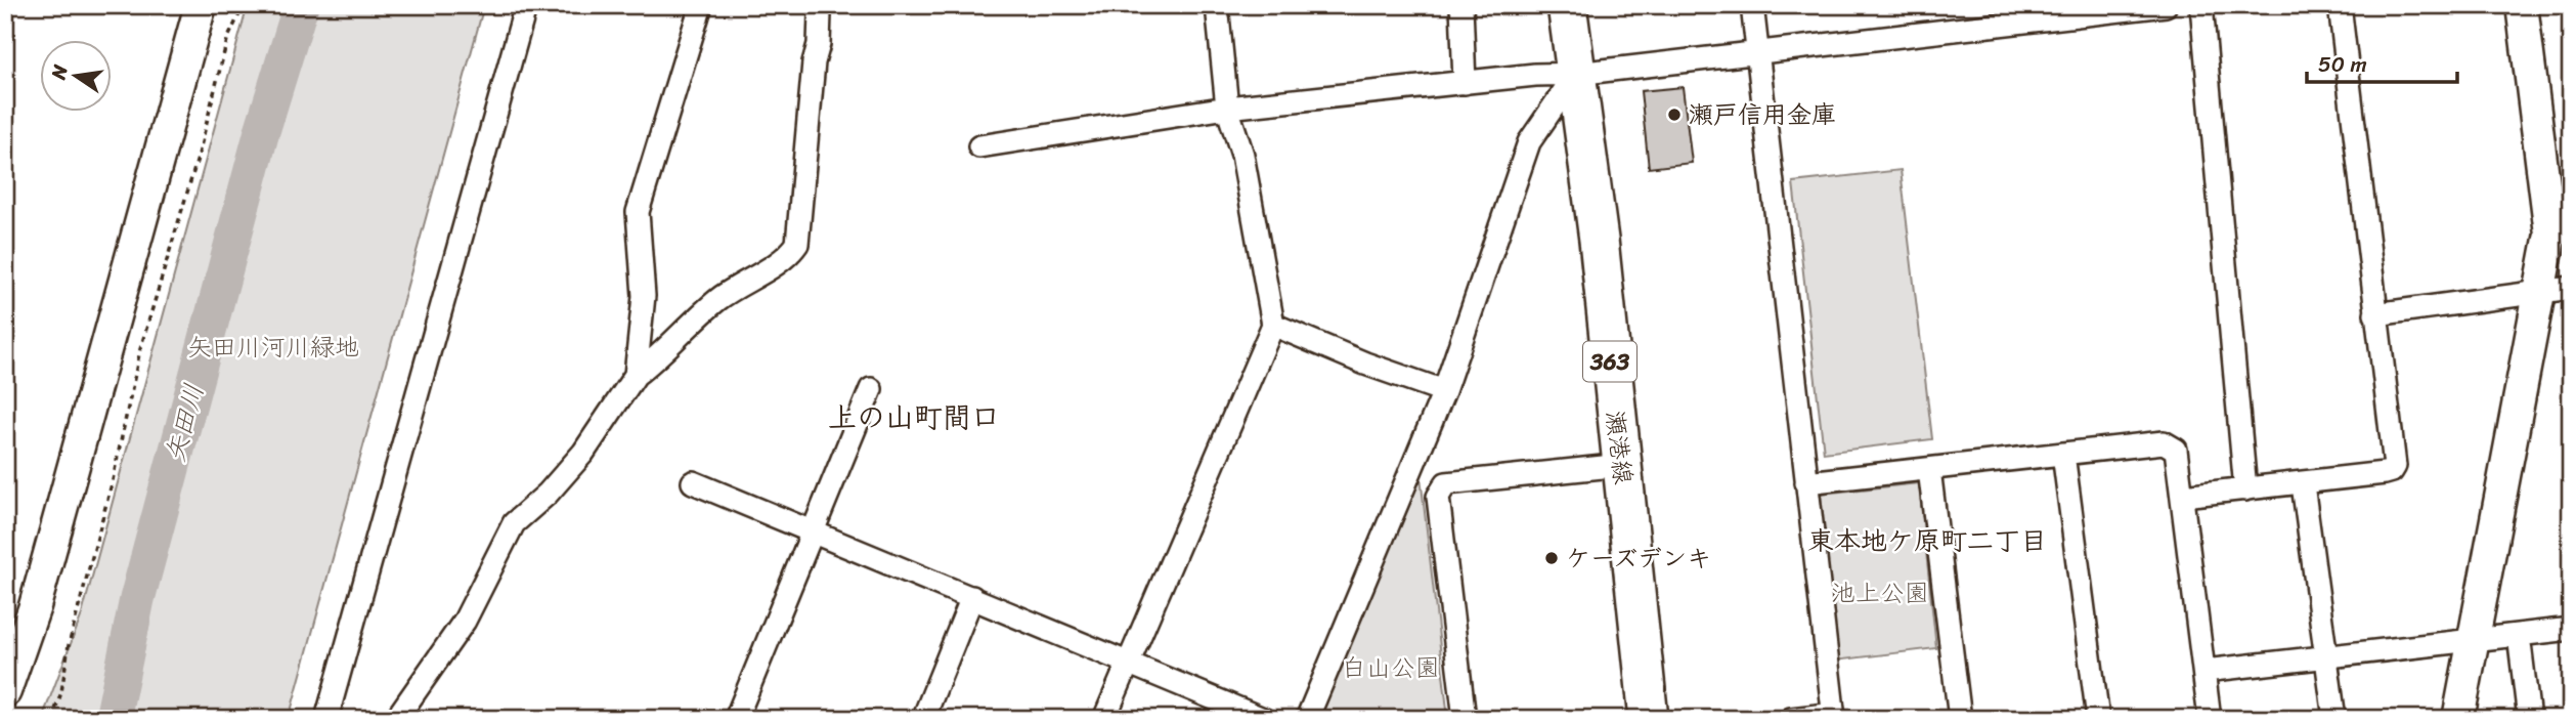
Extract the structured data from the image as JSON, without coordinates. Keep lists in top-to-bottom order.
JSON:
{
  "streets": {
    "highway": ["363", "瀬港線"]
  },
  "districts": ["上の山町間口", "東本地ケ原町二丁目"],
  "water": ["矢田川"],
  "parks": ["矢田川河川緑地", "池上公園", "白山公園"],
  "places": ["瀬戸信用金庫", "ケーズデンキ"],
  "scale_bar": "50 m",
  "north": "left"
}
